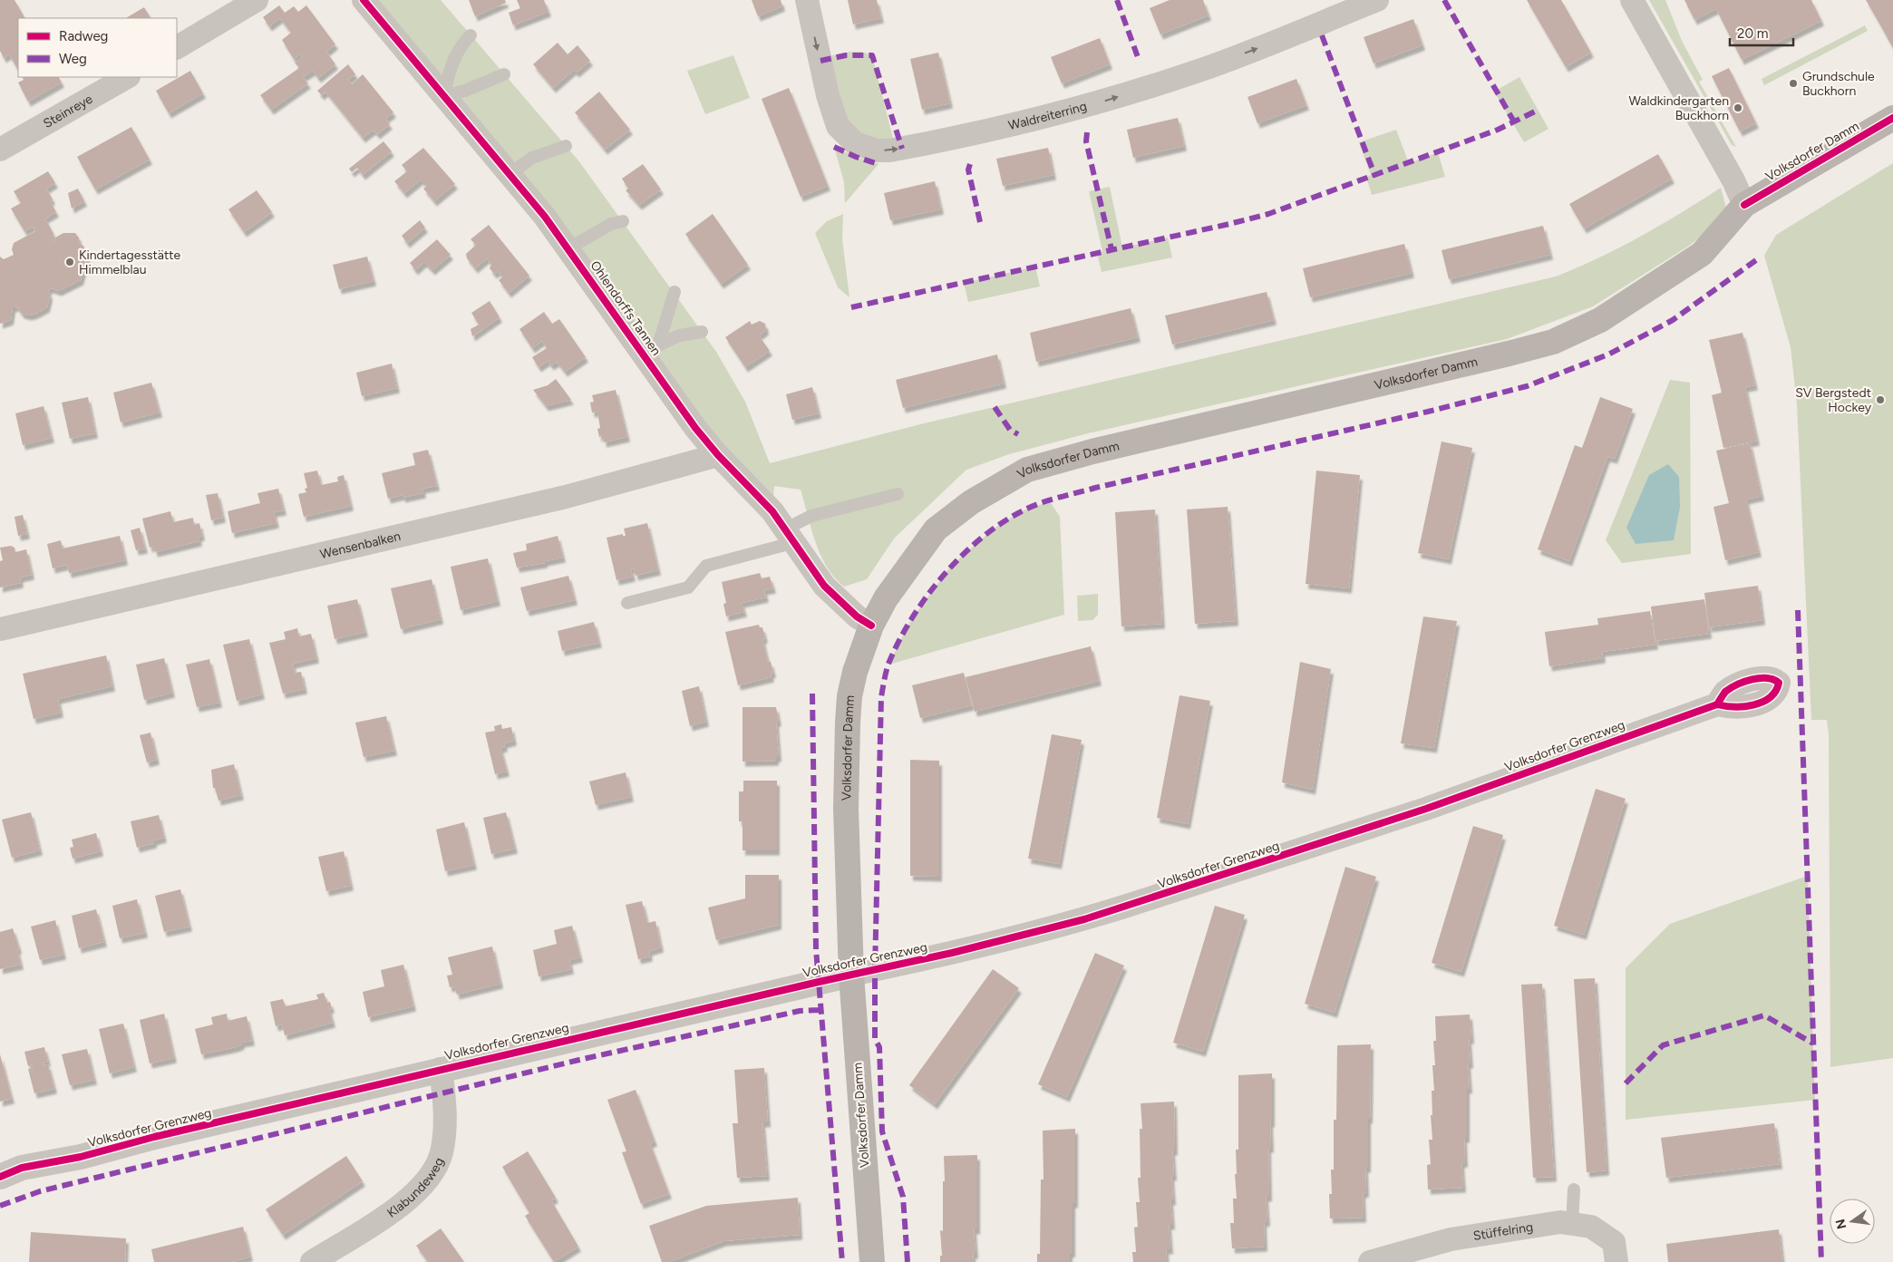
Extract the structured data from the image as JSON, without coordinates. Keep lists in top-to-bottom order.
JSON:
{
  "streets": {
    "main road": ["Volksdorfer Damm"],
    "street": [
      "Steinreye",
      "Waldreiterring",
      "Ohlendorffs Tannen",
      "Wensenbalken",
      "Volksdorfer Grenzweg",
      "Klabundeweg",
      "Stüffelring"
    ]
  },
  "crossings": [
    ["Volksdorfer Damm", "Ohlendorffs Tannen"],
    ["Volksdorfer Damm", "Volksdorfer Grenzweg"],
    ["Ohlendorffs Tannen", "Wensenbalken"],
    ["Volksdorfer Grenzweg", "Klabundeweg"]
  ],
  "one_way": ["Waldreiterring"],
  "places": [
    "Grundschule Buckhorn",
    "Waldkindergarten Buckhorn",
    "Kindertagesstätte Himmelblau",
    "SV Bergstedt Hockey"
  ],
  "legend": ["Radweg", "Weg"],
  "scale_bar": "20 m",
  "north": "left"
}
